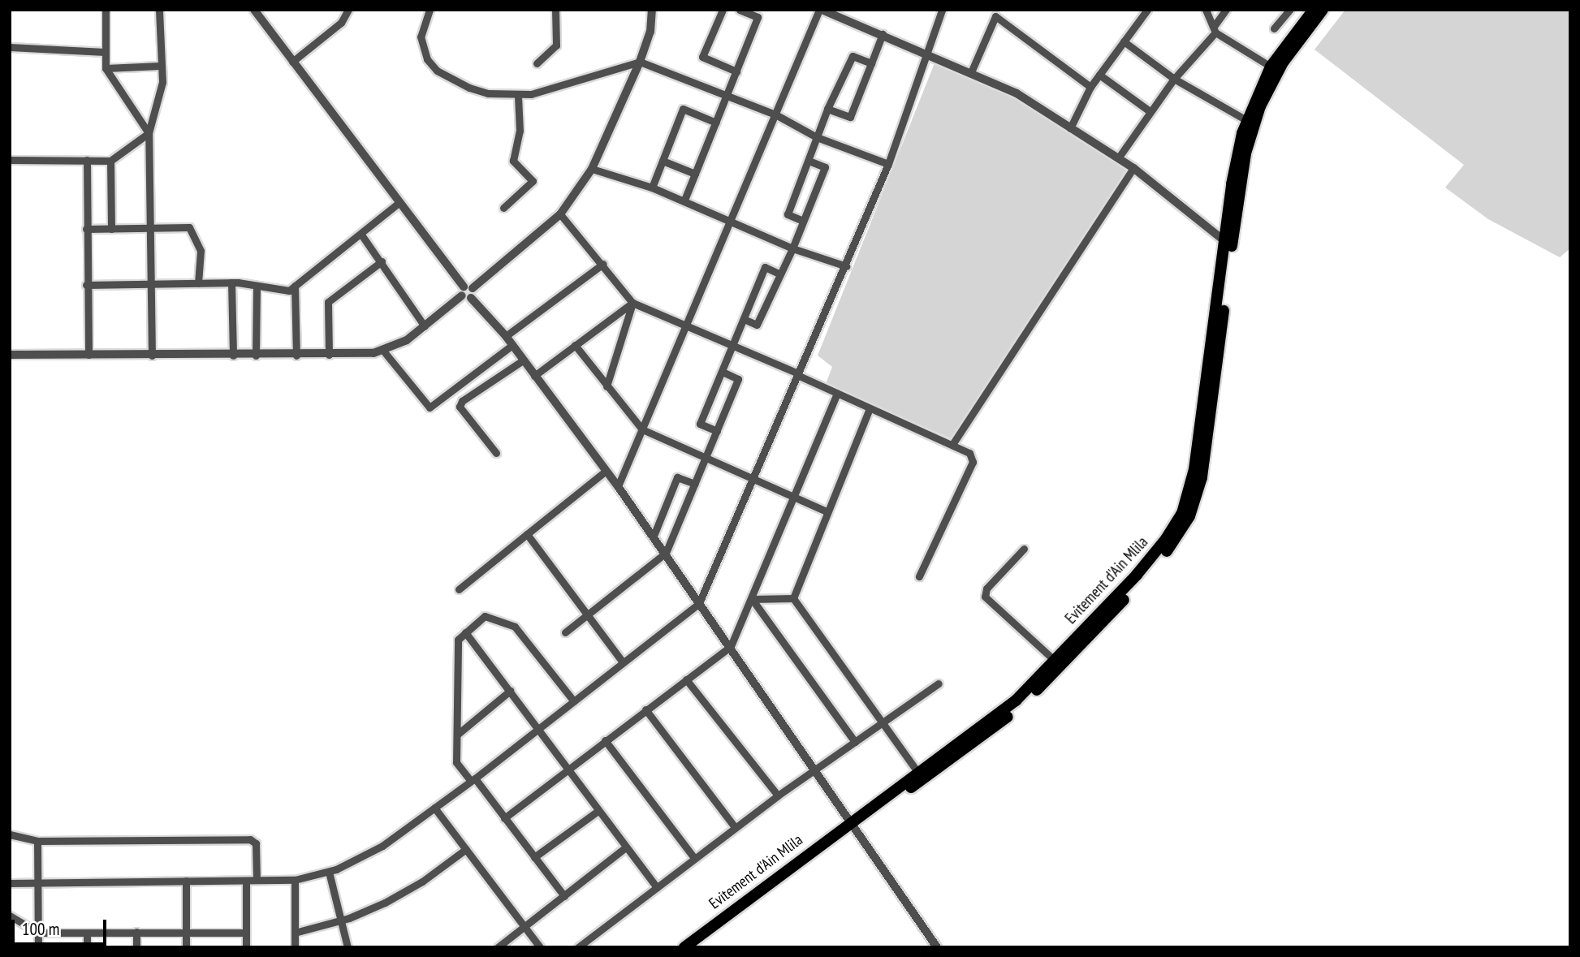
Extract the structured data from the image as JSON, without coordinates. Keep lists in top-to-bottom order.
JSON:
{
  "streets": {
    "highway": ["Evitement d'Ain Mlila"]
  },
  "scale_bar": "100 m"
}
